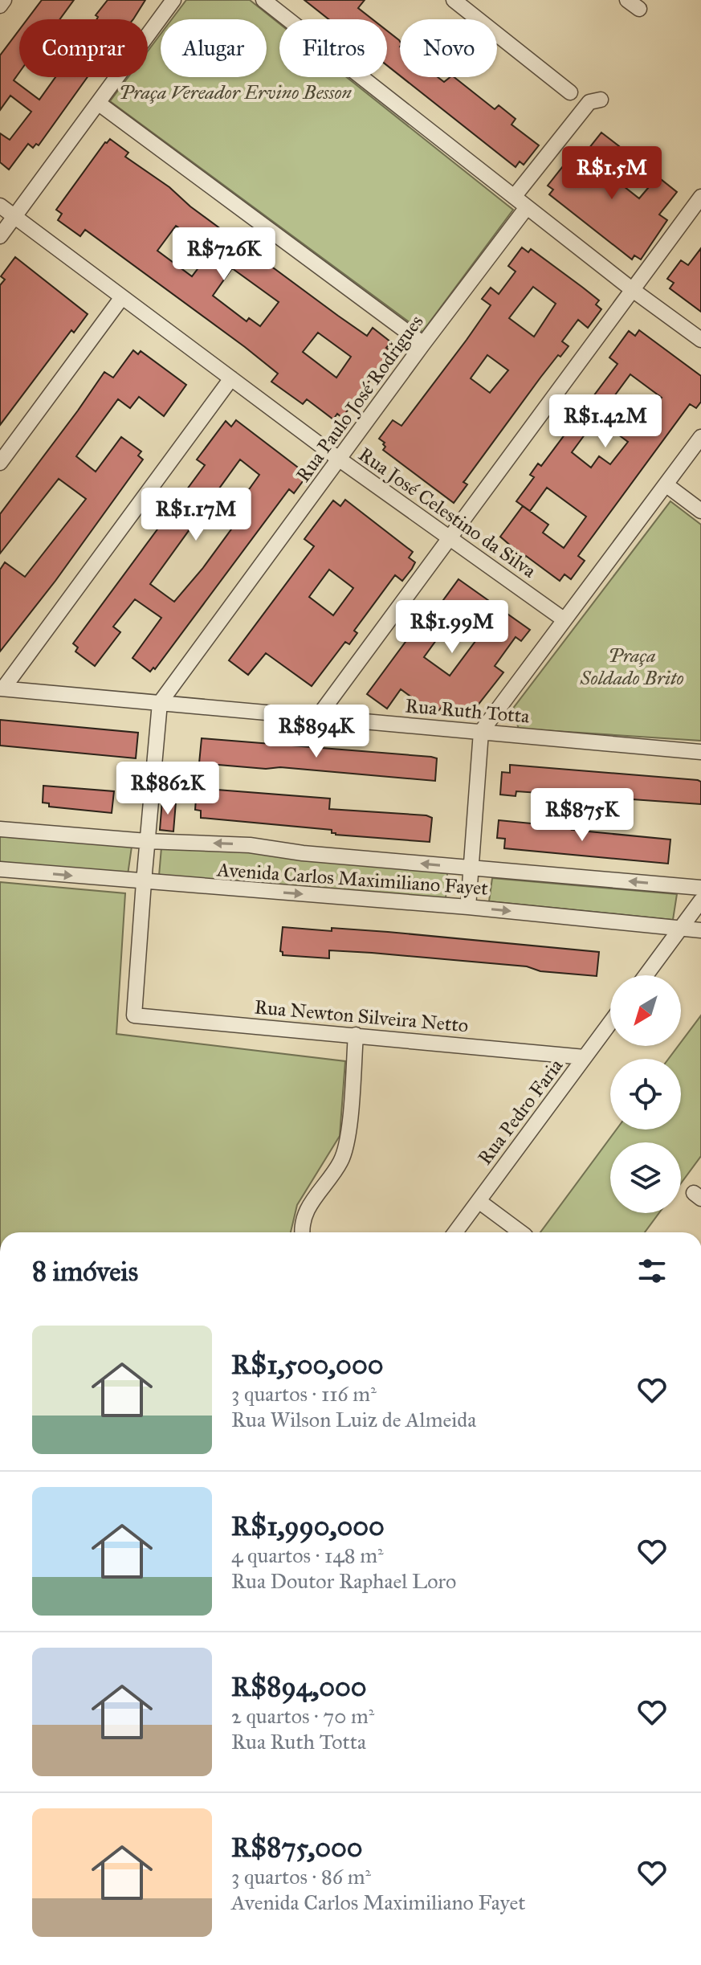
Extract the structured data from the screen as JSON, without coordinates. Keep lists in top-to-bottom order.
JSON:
{
  "streets": {
    "street": [
      "Rua Paulo José Rodrigues",
      "Rua José Celestino da Silva",
      "Rua Ruth Totta",
      "Avenida Carlos Maximiliano Fayet",
      "Rua Newton Silveira Netto",
      "Rua Pedro Faria"
    ]
  },
  "crossings": [
    ["Rua Paulo José Rodrigues", "Rua José Celestino da Silva"],
    ["Rua Paulo José Rodrigues", "Rua Ruth Totta"],
    ["Avenida Carlos Maximiliano Fayet", "Rua Newton Silveira Netto"],
    ["Rua Newton Silveira Netto", "Rua Pedro Faria"]
  ],
  "parks": ["Praça Vereador Ervino Besson", "Praça Soldado Brito"],
  "north": "bottom left",
  "page": {
    "chip": [
      "Comprar",
      "Alugar",
      "Filtros",
      "Novo"
    ],
    "price": [
      "R$1.5M",
      "R$726K",
      "R$1.42M",
      "R$1.17M",
      "R$1.99M",
      "R$894K",
      "R$862K",
      "R$875K"
    ],
    "heading": "8 imóveis",
    "list": [
      {
        "name": "R$1,500,000",
        "note": "3 quartos · 116 m² · Rua Wilson Luiz de Almeida"
      },
      {
        "name": "R$1,990,000",
        "note": "4 quartos · 148 m² · Rua Doutor Raphael Loro"
      },
      {
        "name": "R$894,000",
        "note": "2 quartos · 70 m² · Rua Ruth Totta"
      },
      {
        "name": "R$875,000",
        "note": "3 quartos · 86 m² · Avenida Carlos Maximiliano Fayet"
      }
    ]
  }
}
